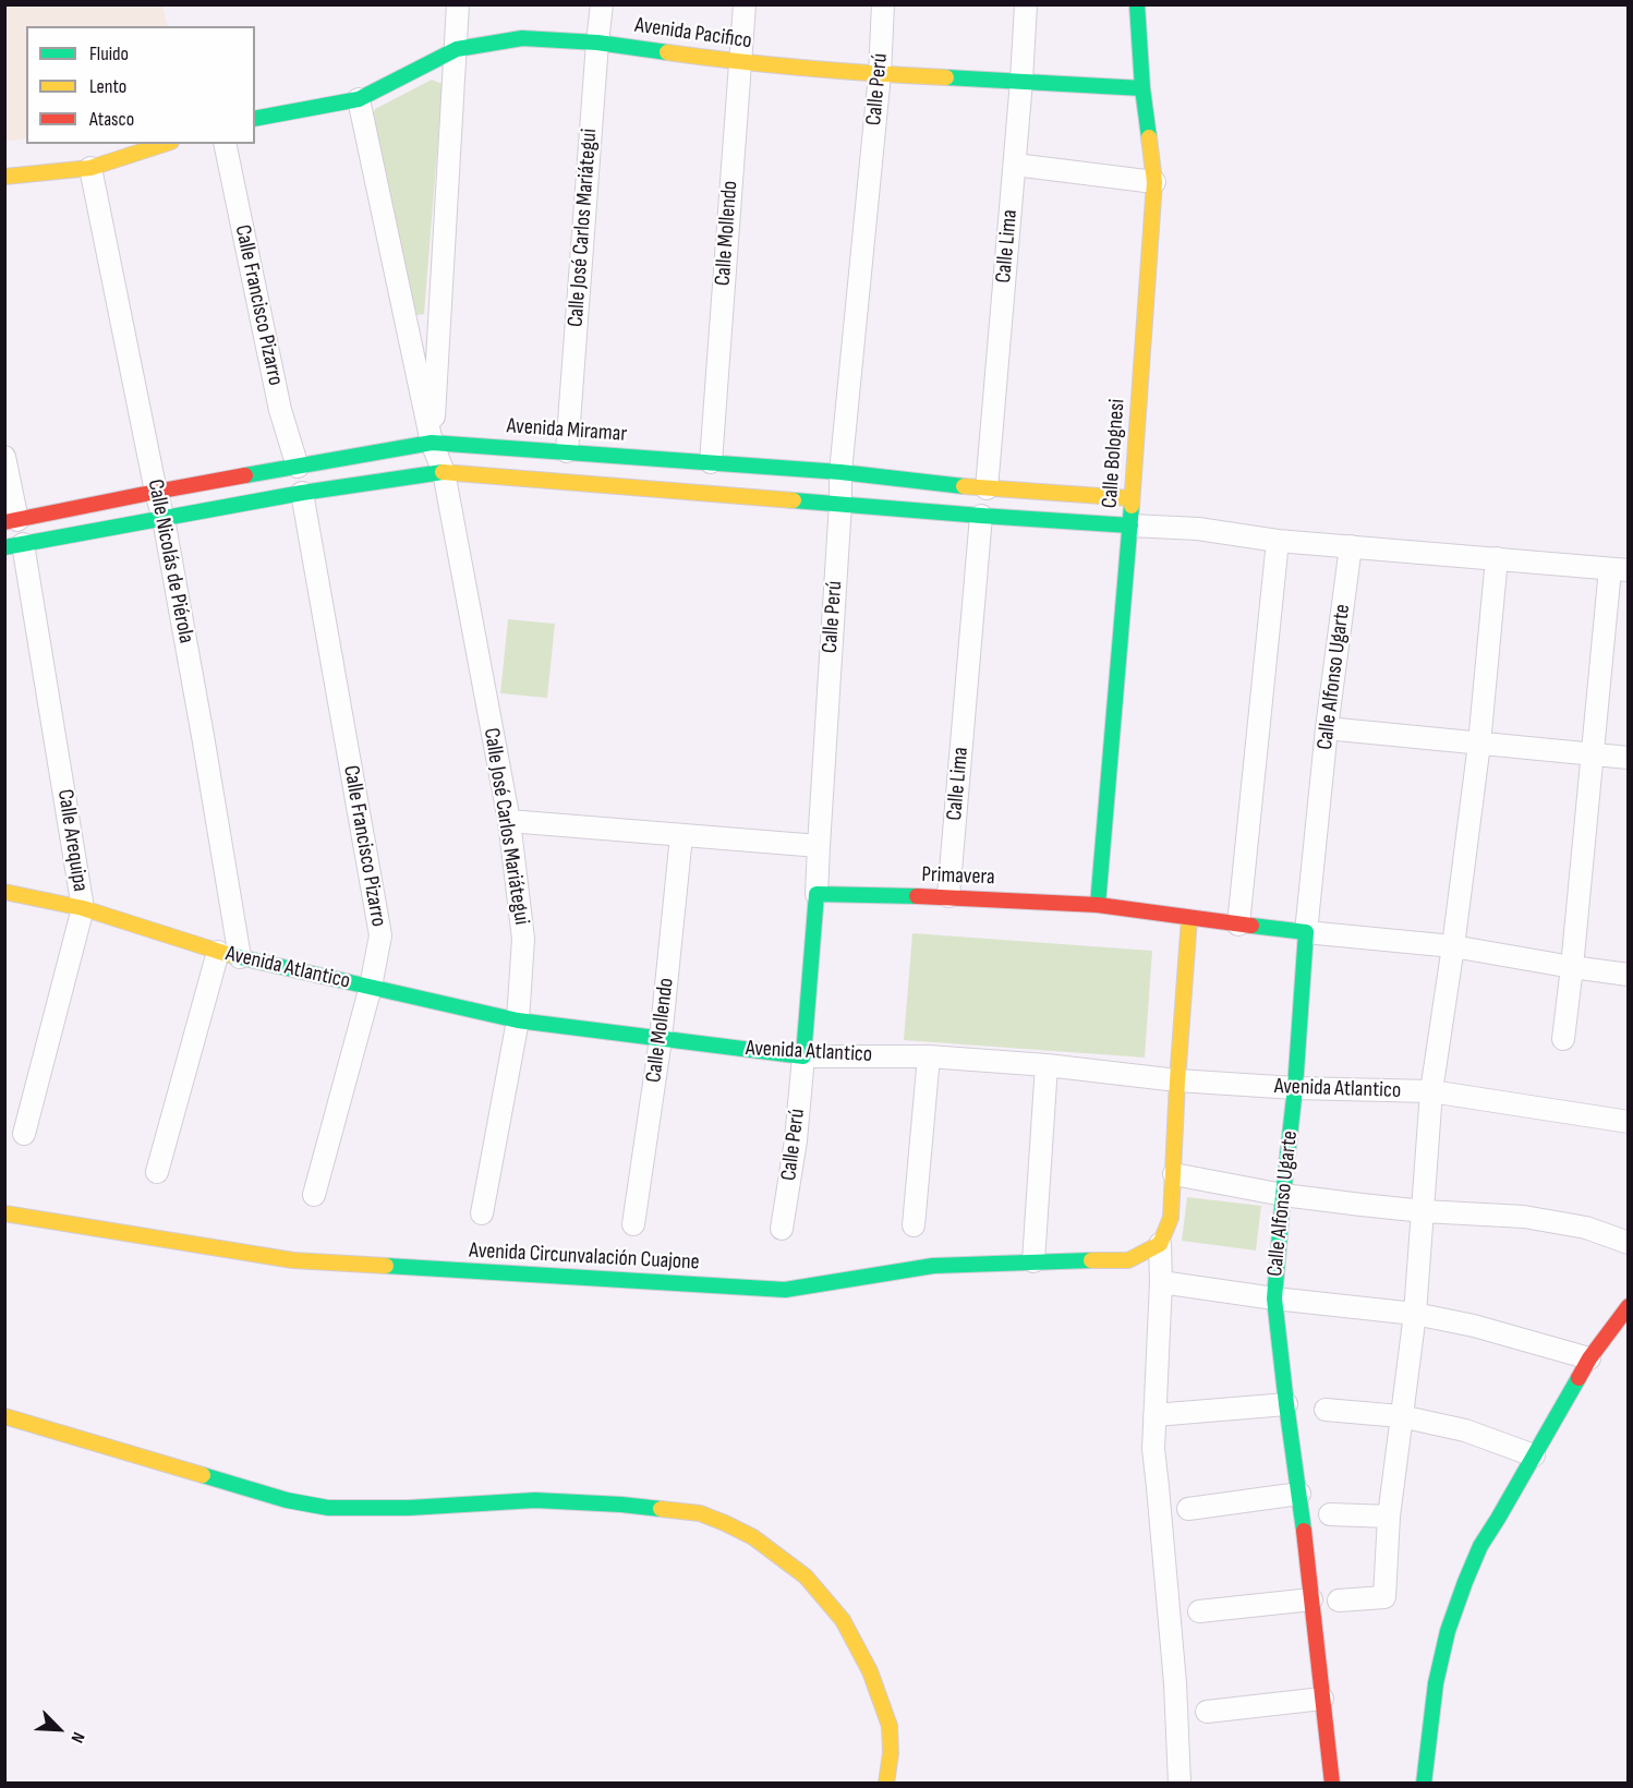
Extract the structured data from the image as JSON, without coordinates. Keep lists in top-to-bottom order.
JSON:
{
  "streets": {
    "main road": [
      "Avenida Pacifico",
      "Calle Perú",
      "Avenida Miramar",
      "Calle Bolognesi",
      "Calle Alfonso Ugarte",
      "Primavera",
      "Avenida Atlantico",
      "Avenida Circunvalación Cuajone"
    ],
    "street": [
      "Calle José Carlos Mariátegui",
      "Calle Mollendo",
      "Calle Lima",
      "Calle Francisco Pizarro",
      "Calle Nicolás de Piérola",
      "Calle Arequipa"
    ]
  },
  "crossings": [
    ["Avenida Pacifico", "Calle Perú"],
    ["Avenida Pacifico", "Calle José Carlos Mariátegui"],
    ["Avenida Pacifico", "Calle Mollendo"],
    ["Avenida Pacifico", "Calle Lima"],
    ["Avenida Pacifico", "Calle Bolognesi"],
    ["Calle Perú", "Avenida Miramar"],
    ["Calle Perú", "Primavera"],
    ["Calle Perú", "Avenida Atlantico"],
    ["Calle José Carlos Mariátegui", "Avenida Miramar"],
    ["Calle José Carlos Mariátegui", "Avenida Atlantico"],
    ["Calle Mollendo", "Avenida Miramar"],
    ["Calle Mollendo", "Avenida Atlantico"],
    ["Calle Lima", "Avenida Miramar"],
    ["Calle Lima", "Primavera"],
    ["Calle Francisco Pizarro", "Avenida Miramar"],
    ["Calle Francisco Pizarro", "Avenida Atlantico"],
    ["Avenida Miramar", "Calle Bolognesi"],
    ["Avenida Miramar", "Calle Nicolás de Piérola"],
    ["Calle Bolognesi", "Primavera"],
    ["Calle Nicolás de Piérola", "Avenida Atlantico"],
    ["Calle Alfonso Ugarte", "Primavera"],
    ["Calle Alfonso Ugarte", "Avenida Atlantico"],
    ["Calle Arequipa", "Avenida Atlantico"]
  ],
  "legend": ["Fluido", "Lento", "Atasco"],
  "north": "bottom right"
}
